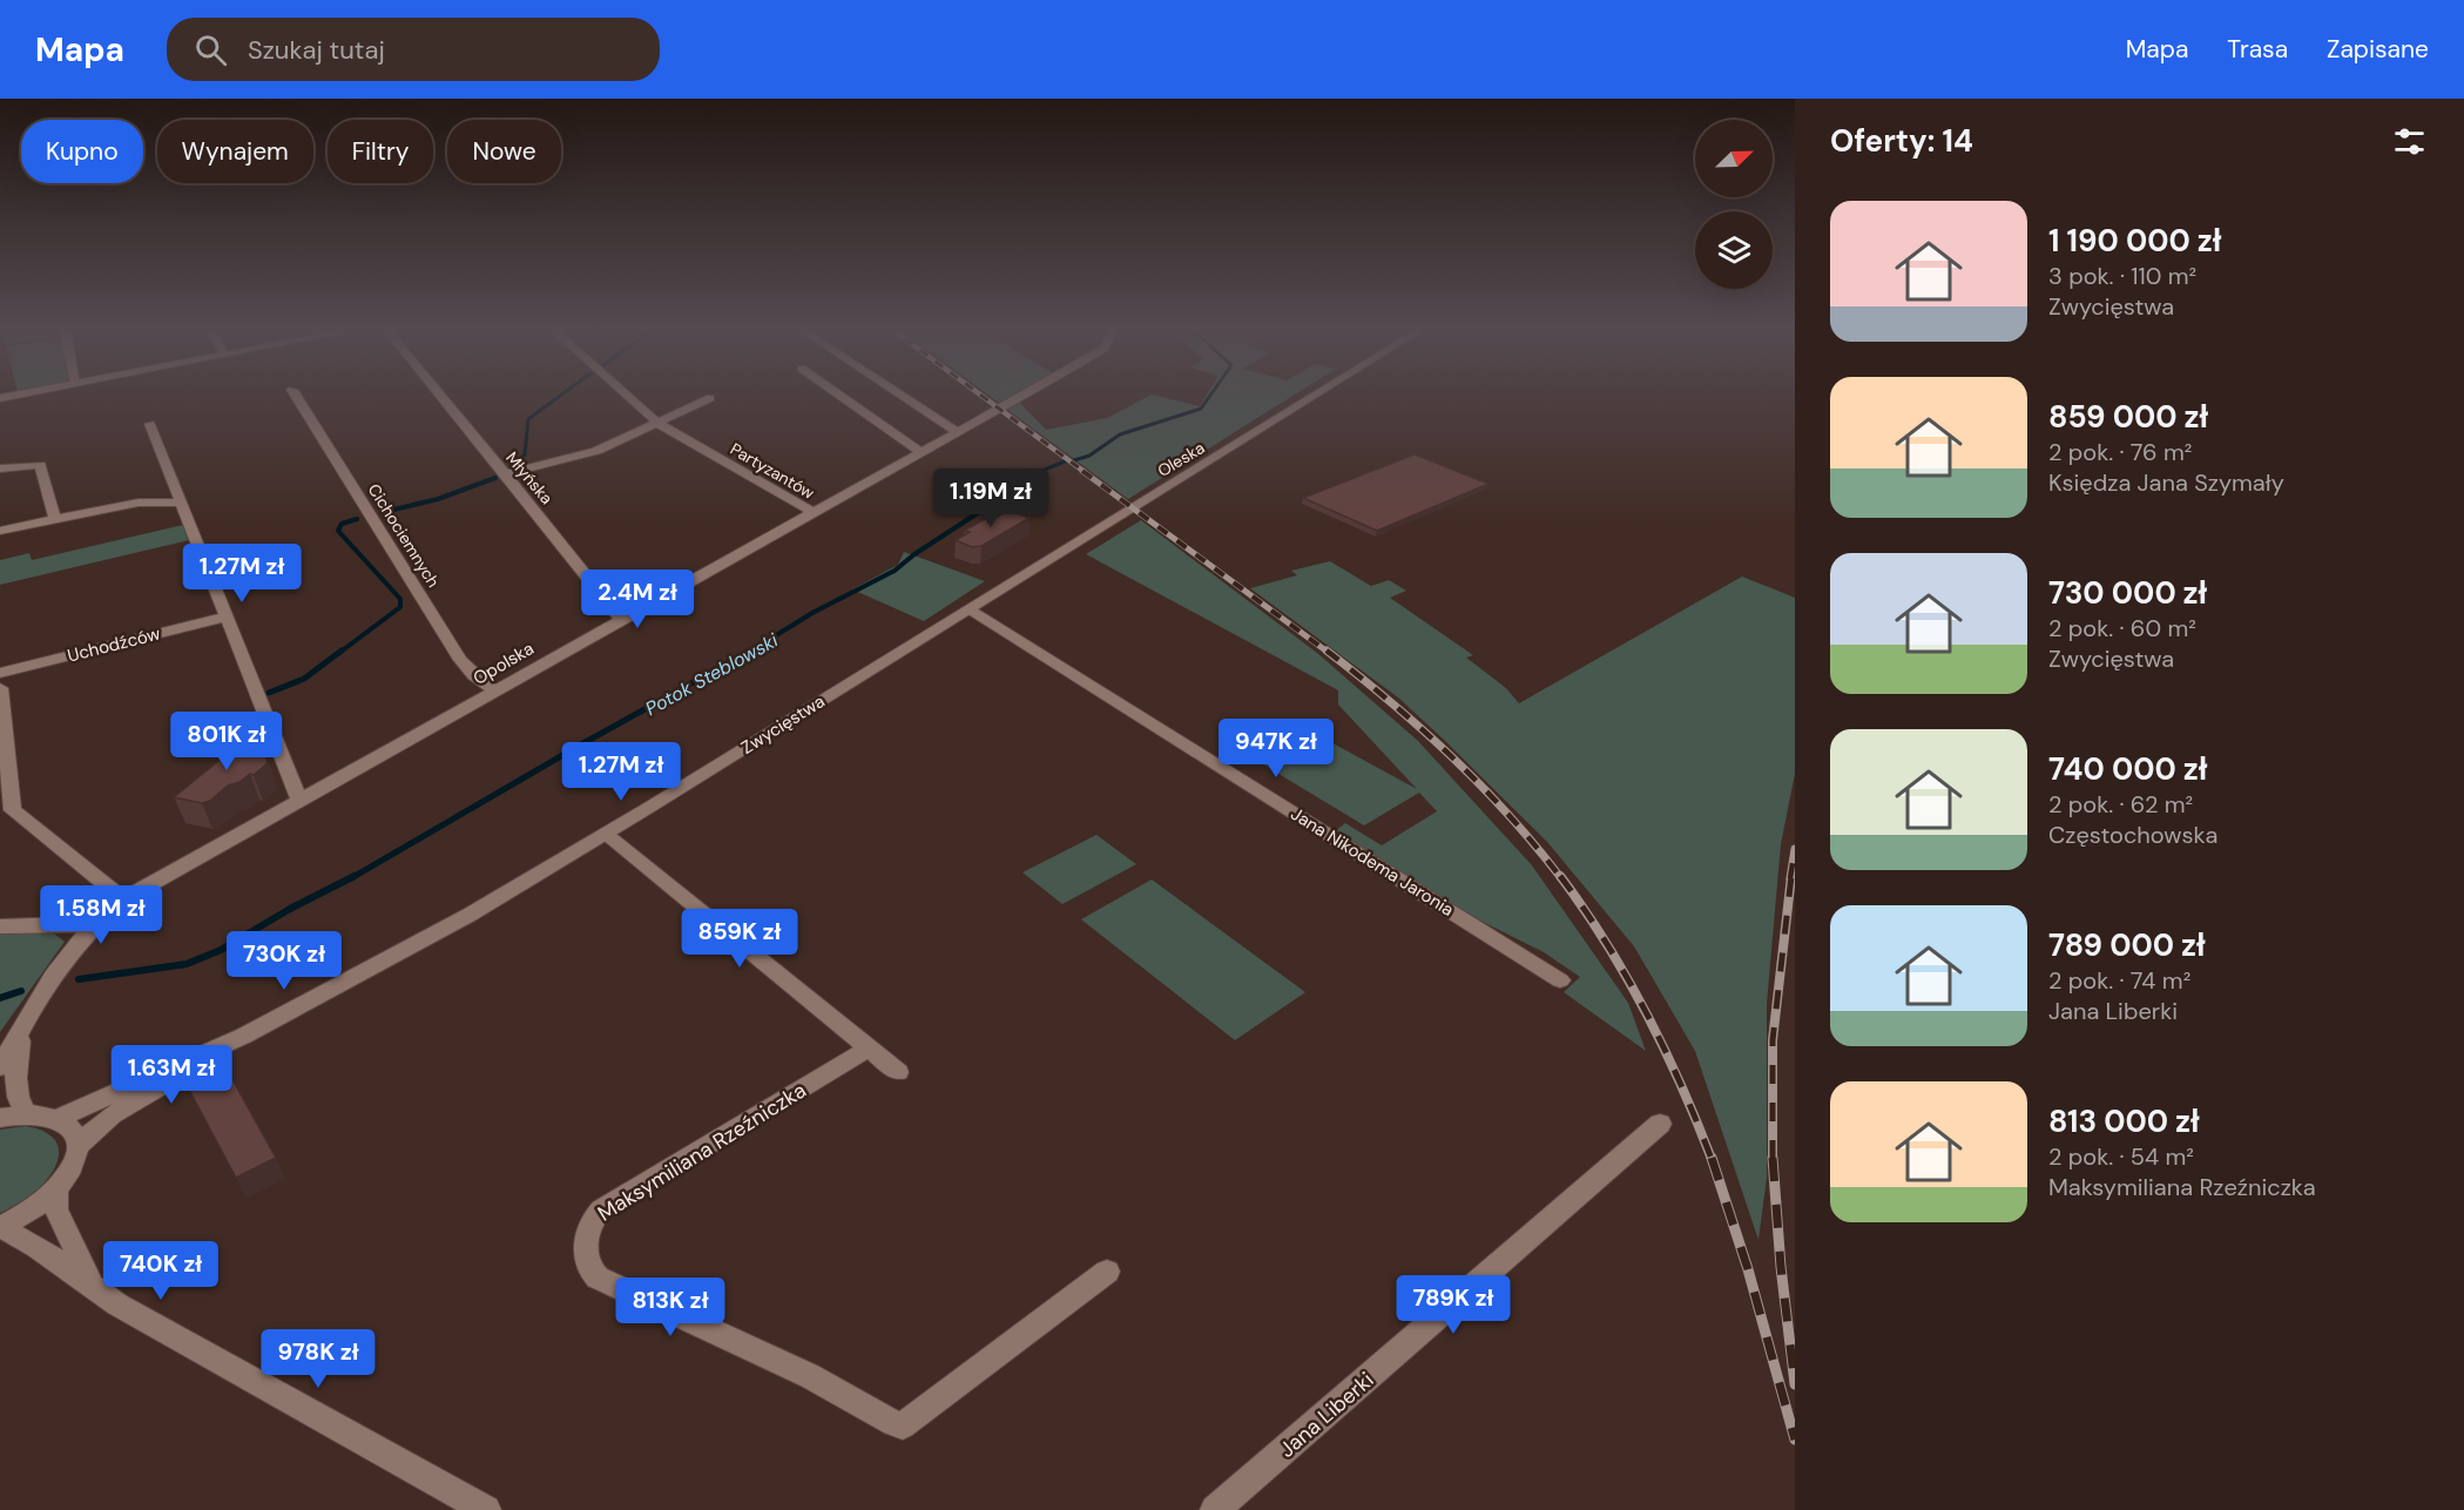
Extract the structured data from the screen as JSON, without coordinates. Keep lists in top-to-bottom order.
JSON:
{
  "streets": {
    "street": [
      "Oleska",
      "Partyzantów",
      "Młyńska",
      "Cichociemnych",
      "Uchodźców",
      "Opolska",
      "Zwycięstwa",
      "Jana Nikodema Jaronia",
      "Maksymiliana Rzeźniczka",
      "Jana Liberki"
    ]
  },
  "crossings": [
    ["Oleska", "Zwycięstwa"],
    ["Partyzantów", "Opolska"],
    ["Młyńska", "Opolska"],
    ["Cichociemnych", "Opolska"],
    ["Zwycięstwa", "Jana Nikodema Jaronia"]
  ],
  "water": ["Potok Steblowski"],
  "north": "top right",
  "page": {
    "header": "Mapa",
    "search": "Szukaj tutaj",
    "nav": ["Mapa", "Trasa", "Zapisane"],
    "heading": "Oferty: 14",
    "chip": [
      "Kupno",
      "Wynajem",
      "Filtry",
      "Nowe"
    ],
    "list": [
      {
        "name": "1 190 000 zł",
        "note": "3 pok. · 110 m² · Zwycięstwa"
      },
      {
        "name": "859 000 zł",
        "note": "2 pok. · 76 m² · Księdza Jana Szymały"
      },
      {
        "name": "730 000 zł",
        "note": "2 pok. · 60 m² · Zwycięstwa"
      },
      {
        "name": "740 000 zł",
        "note": "2 pok. · 62 m² · Częstochowska"
      },
      {
        "name": "789 000 zł",
        "note": "2 pok. · 74 m² · Jana Liberki"
      },
      {
        "name": "813 000 zł",
        "note": "2 pok. · 54 m² · Maksymiliana Rzeźniczka"
      }
    ],
    "price": [
      "1.19M zł",
      "1.27M zł",
      "2.4M zł",
      "801K zł",
      "947K zł",
      "1.27M zł",
      "1.58M zł",
      "859K zł",
      "730K zł",
      "1.63M zł",
      "740K zł",
      "789K zł",
      "813K zł",
      "978K zł"
    ]
  }
}
